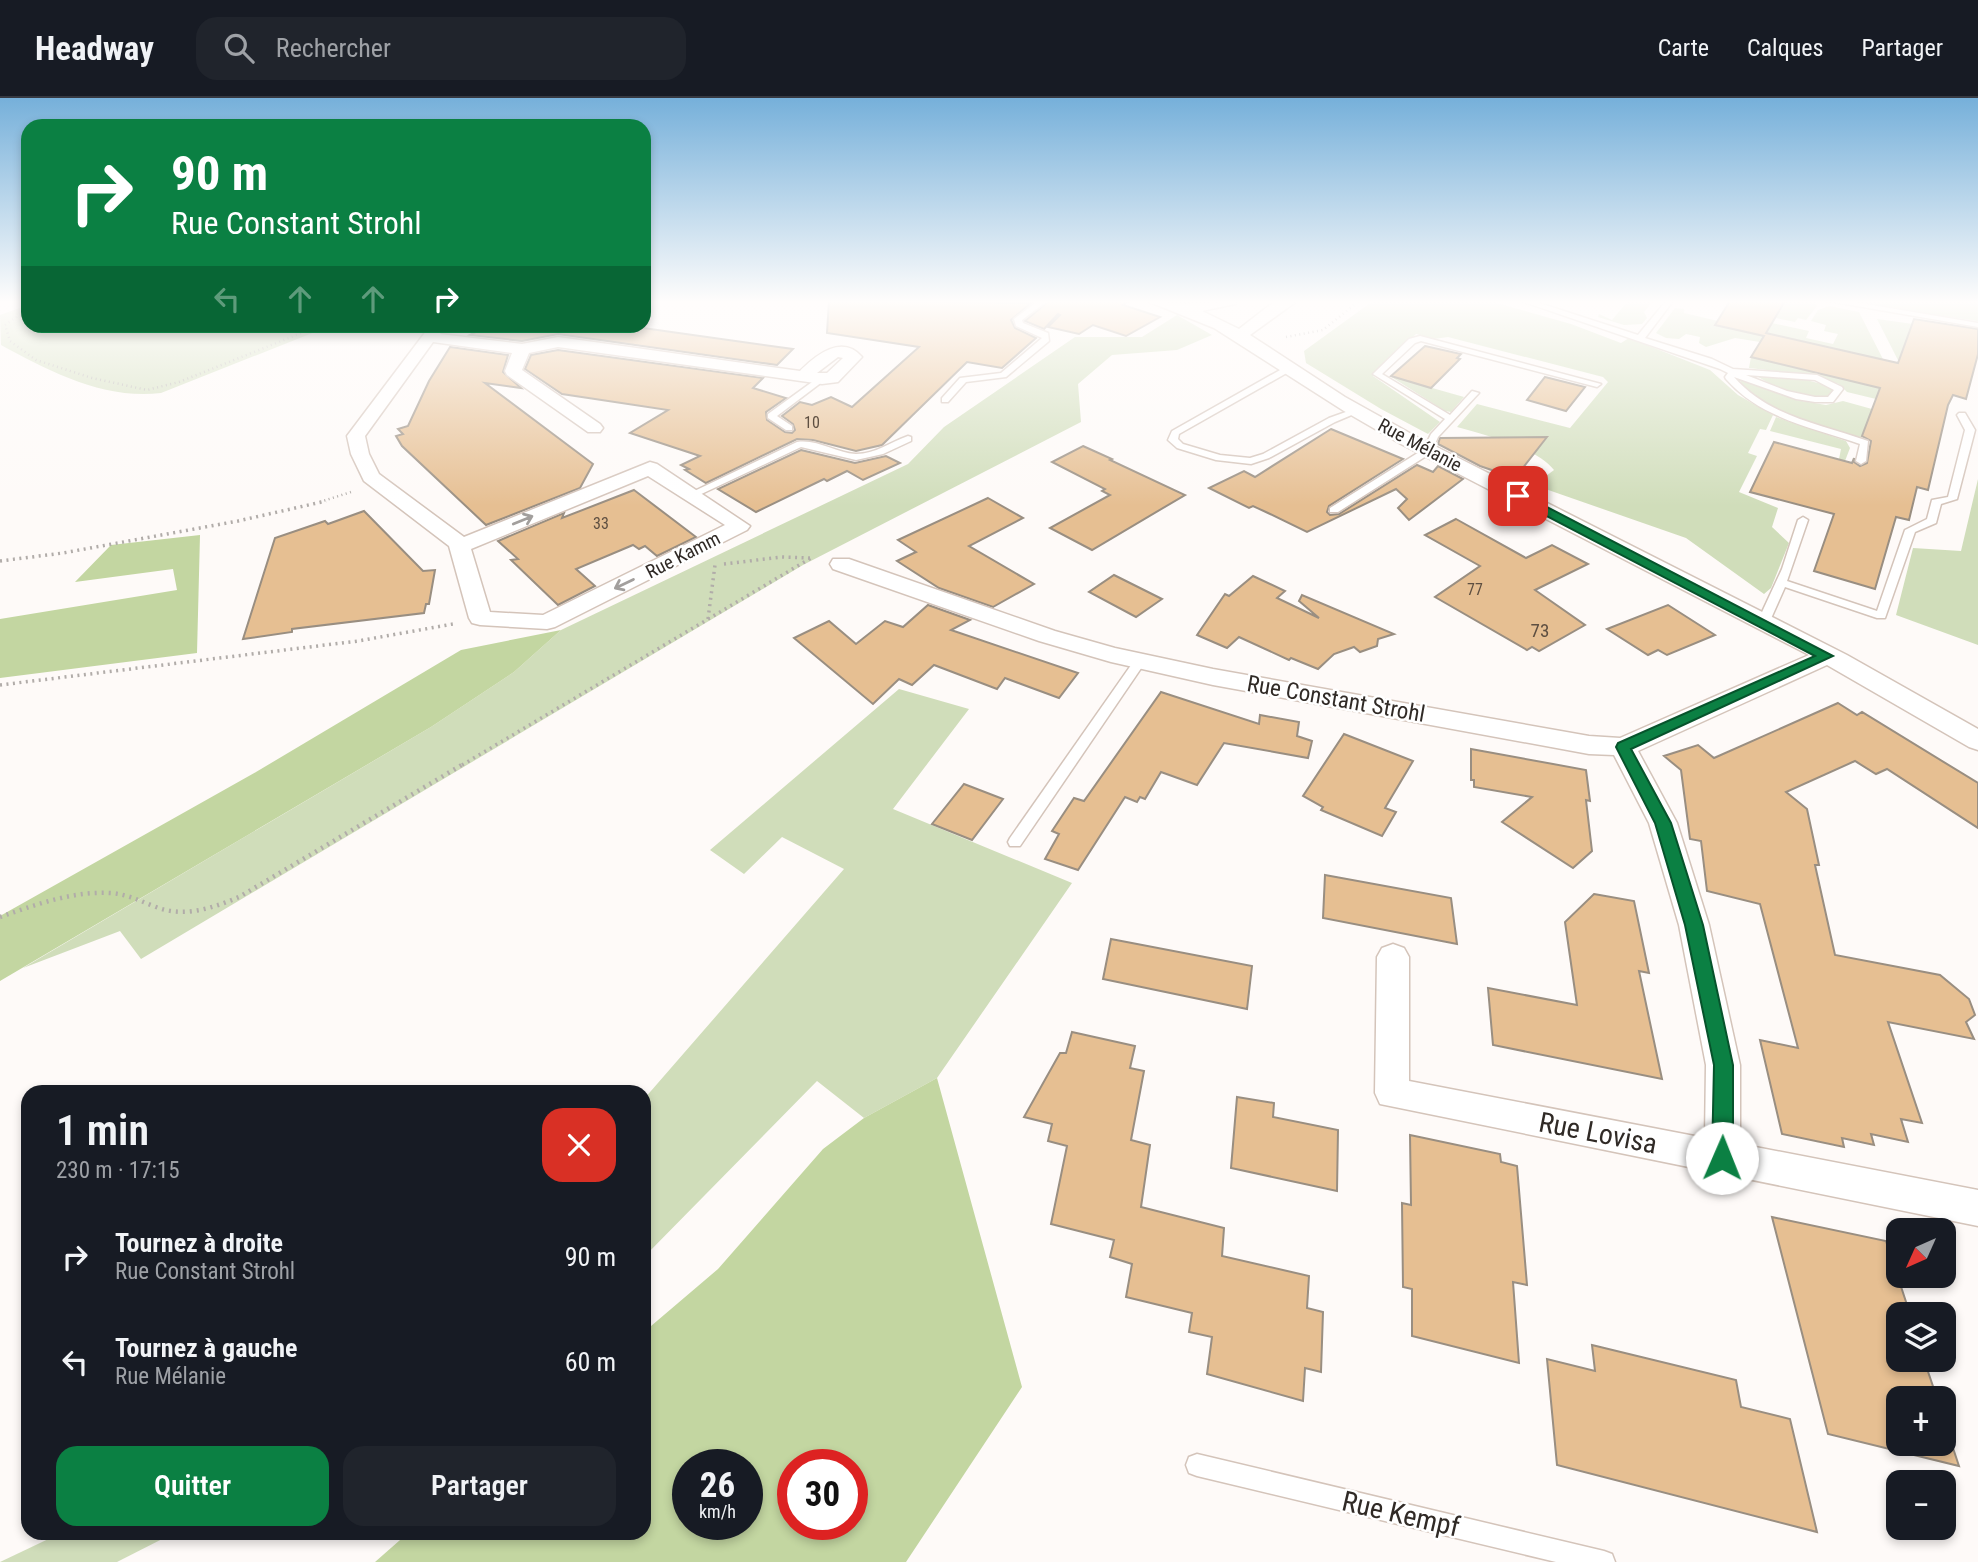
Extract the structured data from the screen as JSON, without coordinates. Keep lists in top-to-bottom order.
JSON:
{
  "streets": {
    "street": [
      "Rue Mélanie",
      "Rue Kamm",
      "Rue Constant Strohl",
      "Rue Lovisa"
    ],
    "lane": ["Rue Kempf"]
  },
  "crossings": [
    ["Rue Mélanie", "Rue Constant Strohl"]
  ],
  "house_numbers": [
    "10",
    "33",
    "77",
    "73"
  ],
  "north": "bottom left",
  "page": {
    "header": "Headway",
    "search": "Rechercher",
    "nav": ["Carte", "Calques", "Partager"],
    "turn": ["90 m", "Rue Constant Strohl"],
    "heading": ["1 min", "230 m · 17:15"],
    "list": [
      {
        "name": "Tournez à droite",
        "note": "Rue Constant Strohl",
        "value": "90 m"
      },
      {
        "name": "Tournez à gauche",
        "note": "Rue Mélanie",
        "value": "60 m"
      }
    ],
    "map_buttons": ["+", "−"],
    "buttons": ["Quitter", "Partager"],
    "speed": "26 km/h",
    "limit": "30"
  }
}
